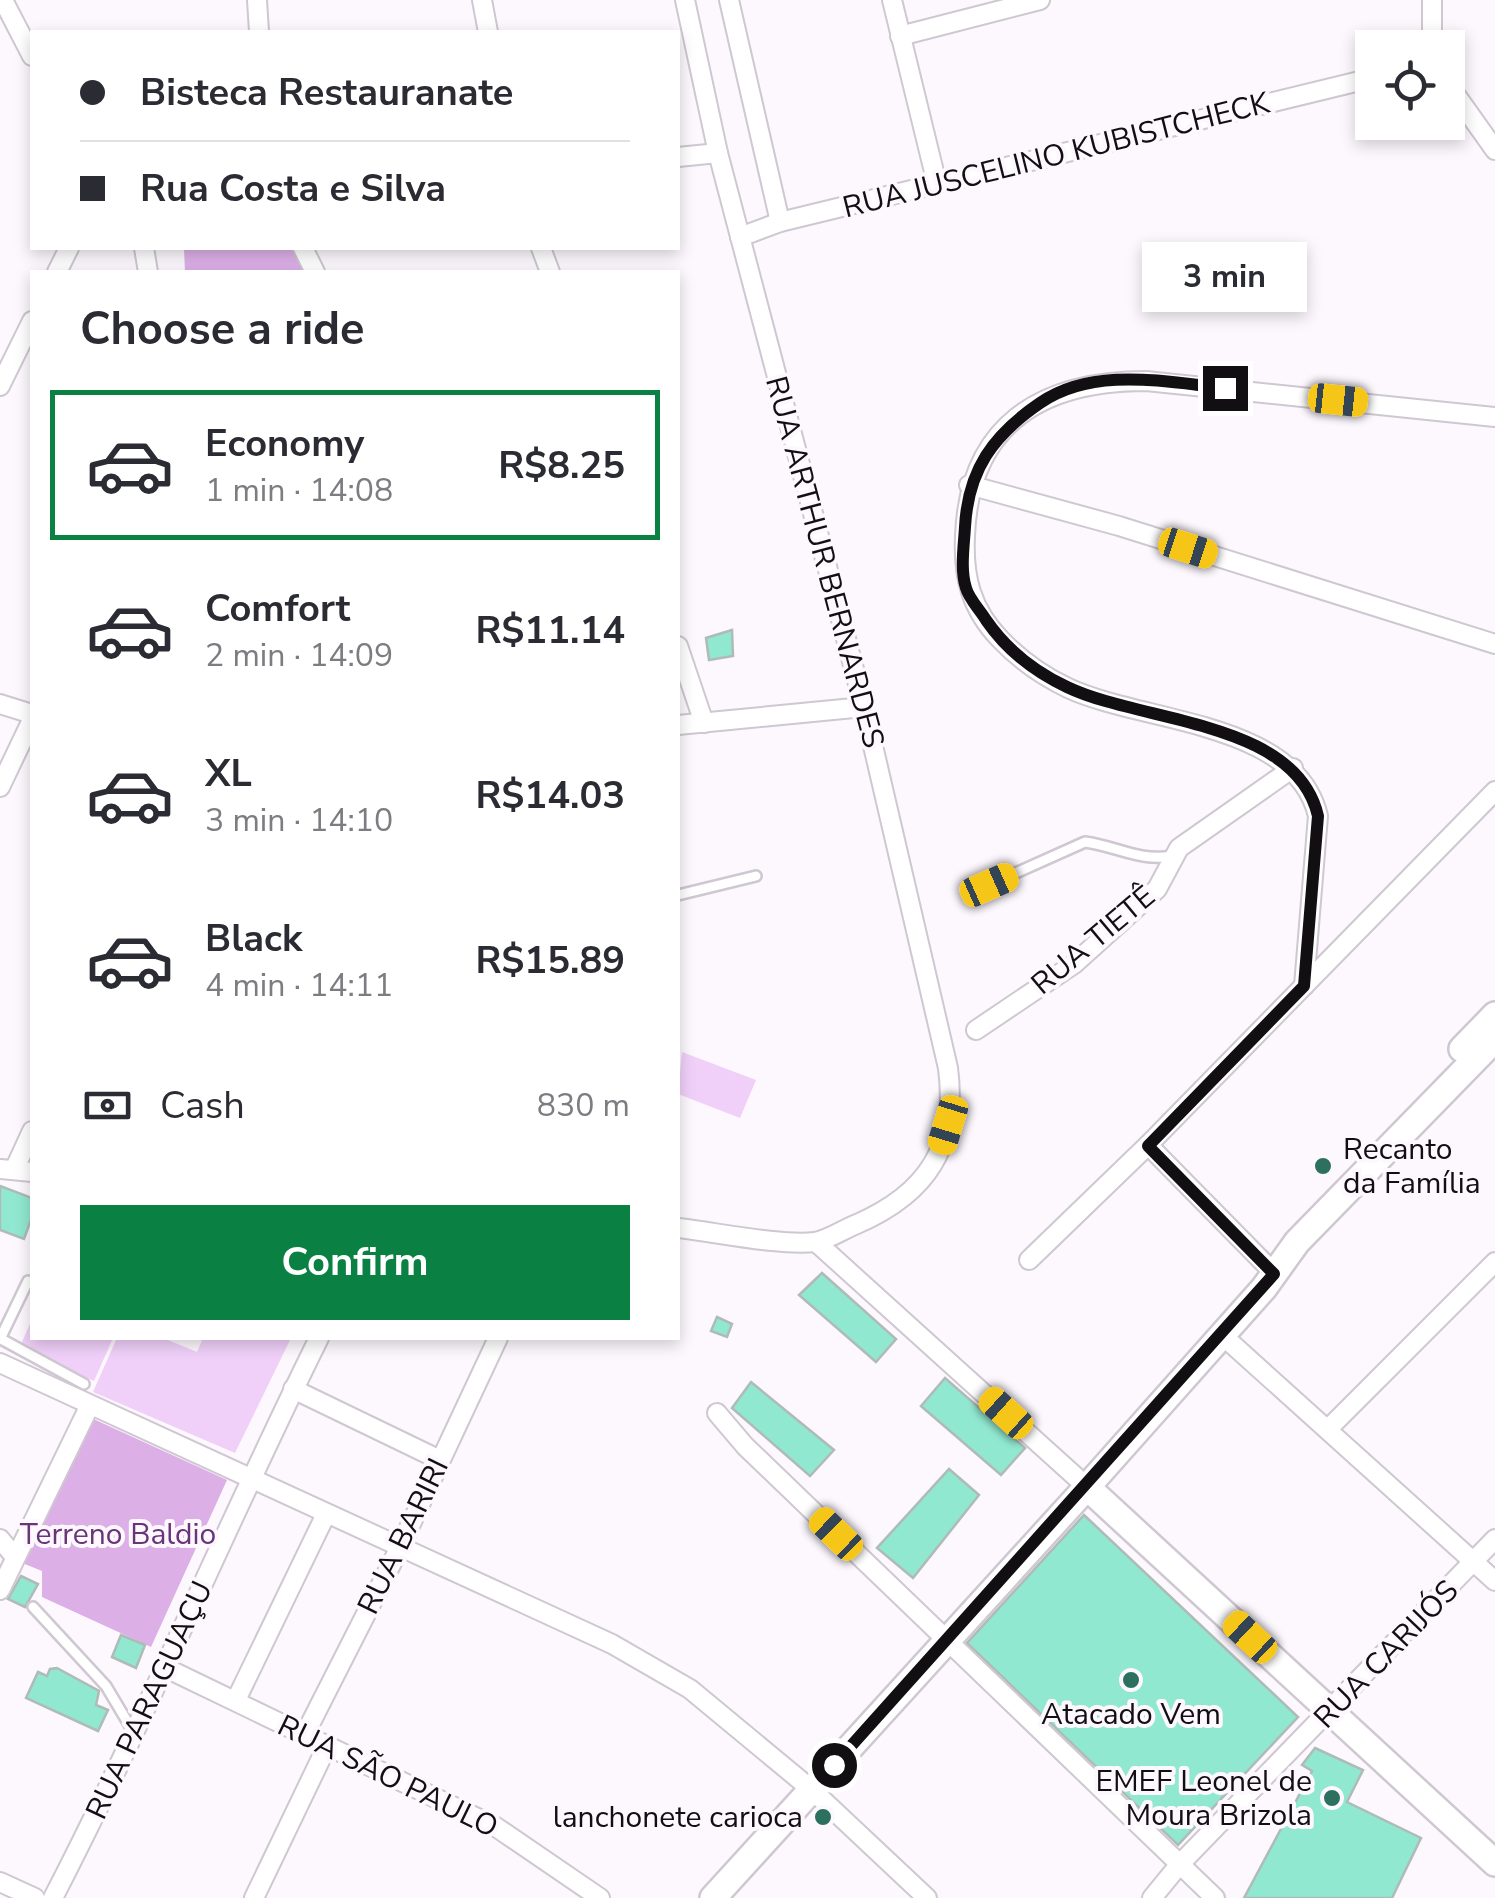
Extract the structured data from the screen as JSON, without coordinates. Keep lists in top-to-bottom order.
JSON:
{
  "streets": {
    "street": [
      "RUA JUSCELINO KUBISTCHECK",
      "RUA ARTHUR BERNARDES",
      "RUA TIETÊ",
      "RUA BARIRI",
      "RUA CARIJÓS",
      "RUA PARAGUAÇU",
      "RUA SÃO PAULO"
    ]
  },
  "crossings": [
    ["RUA JUSCELINO KUBISTCHECK", "RUA ARTHUR BERNARDES"],
    ["RUA BARIRI", "RUA SÃO PAULO"],
    ["RUA PARAGUAÇU", "RUA SÃO PAULO"]
  ],
  "parks": ["Terreno Baldio"],
  "places": [
    "Recanto da Família",
    "Atacado Vem",
    "EMEF Leonel de Moura Brizola",
    "lanchonete carioca"
  ],
  "page": {
    "banner": ["Bisteca Restauranate", "Rua Costa e Silva"],
    "bubble": "3 min",
    "heading": "Choose a ride",
    "list": [
      {
        "name": "Economy",
        "note": "1 min · 14:08",
        "value": "R$8.25"
      },
      {
        "name": "Comfort",
        "note": "2 min · 14:09",
        "value": "R$11.14"
      },
      {
        "name": "XL",
        "note": "3 min · 14:10",
        "value": "R$14.03"
      },
      {
        "name": "Black",
        "note": "4 min · 14:11",
        "value": "R$15.89"
      }
    ],
    "pay": ["Cash", "830 m"],
    "buttons": "Confirm"
  }
}
